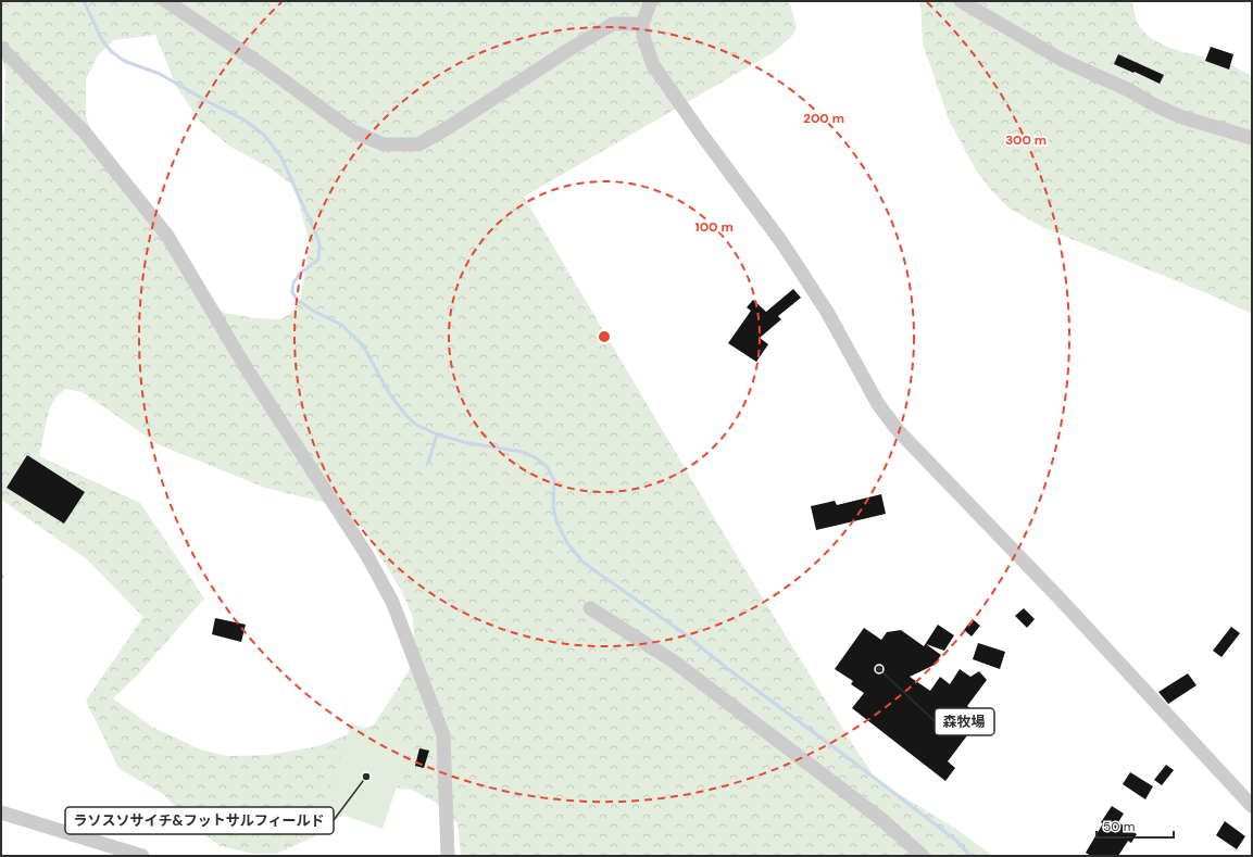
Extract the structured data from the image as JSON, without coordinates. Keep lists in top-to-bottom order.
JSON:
{
  "places": ["森牧場", "ラソスソサイチ&フットサルフィールド"],
  "scale_bar": "50 m",
  "rings": ["200 m", "300 m", "100 m"]
}
